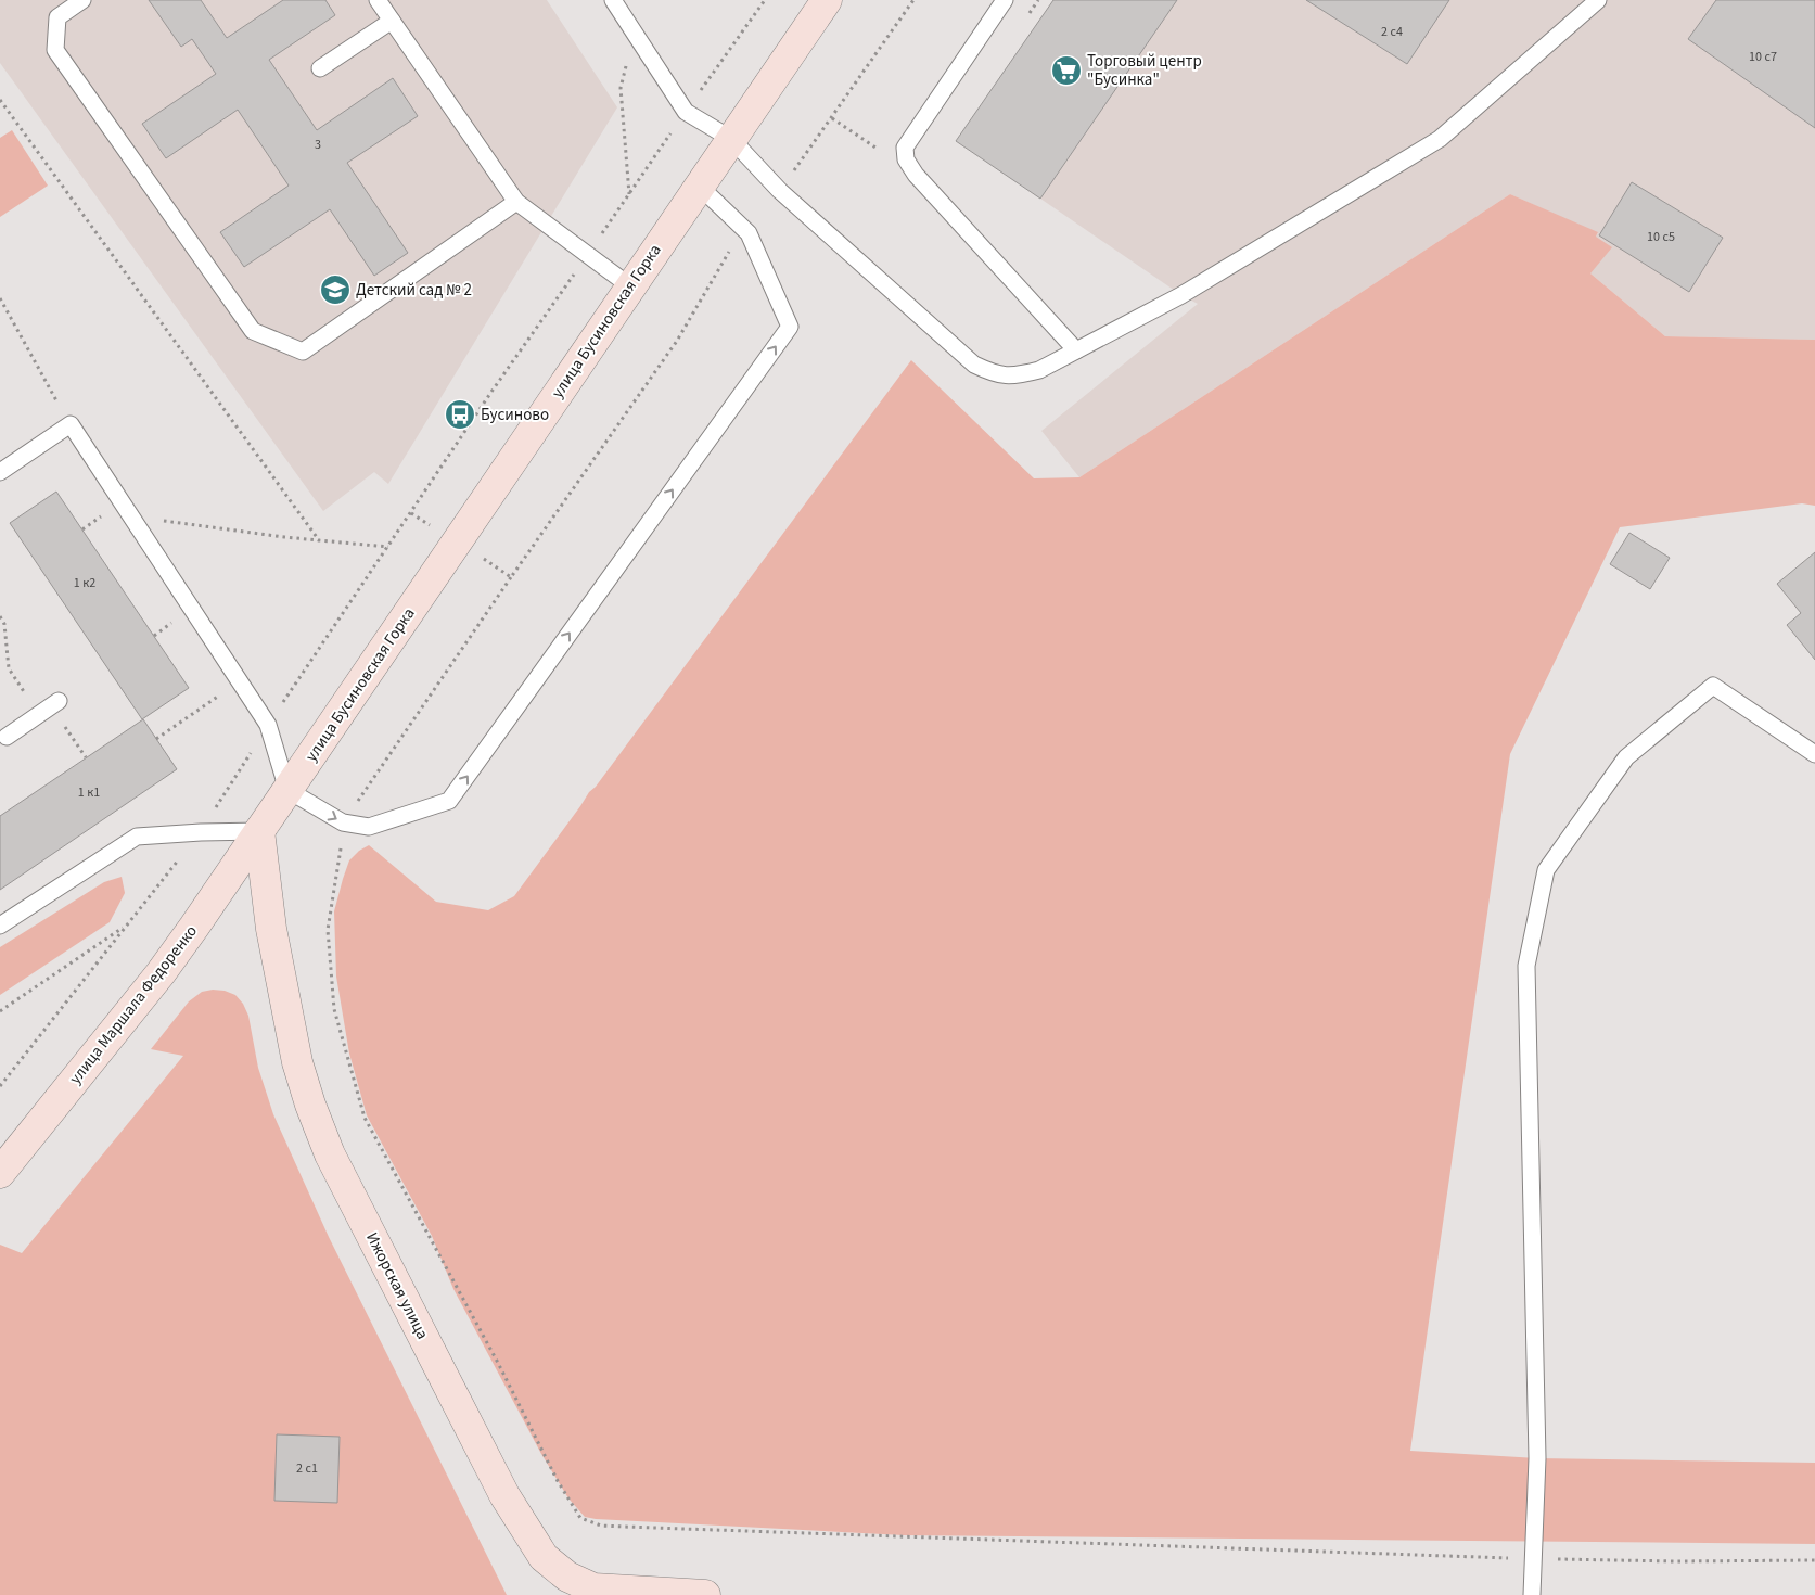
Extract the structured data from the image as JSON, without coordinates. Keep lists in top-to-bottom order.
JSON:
{
  "streets": {
    "street": ["улица Бусиновская Горка", "улица Маршала Федоренко", "Ижорская улица"]
  },
  "crossings": [
    ["улица Бусиновская Горка", "улица Маршала Федоренко"],
    ["улица Бусиновская Горка", "Ижорская улица"],
    ["улица Маршала Федоренко", "Ижорская улица"]
  ],
  "places": {
    "supermarket": ["Торговый центр \"Бусинка\""],
    "school or university": ["Детский сад № 2"],
    "bus stop": ["Бусиново"]
  },
  "house_numbers": [
    "2 с4",
    "10 с7",
    "3",
    "10 с5",
    "1 к2",
    "1 к1",
    "2 с1"
  ]
}
